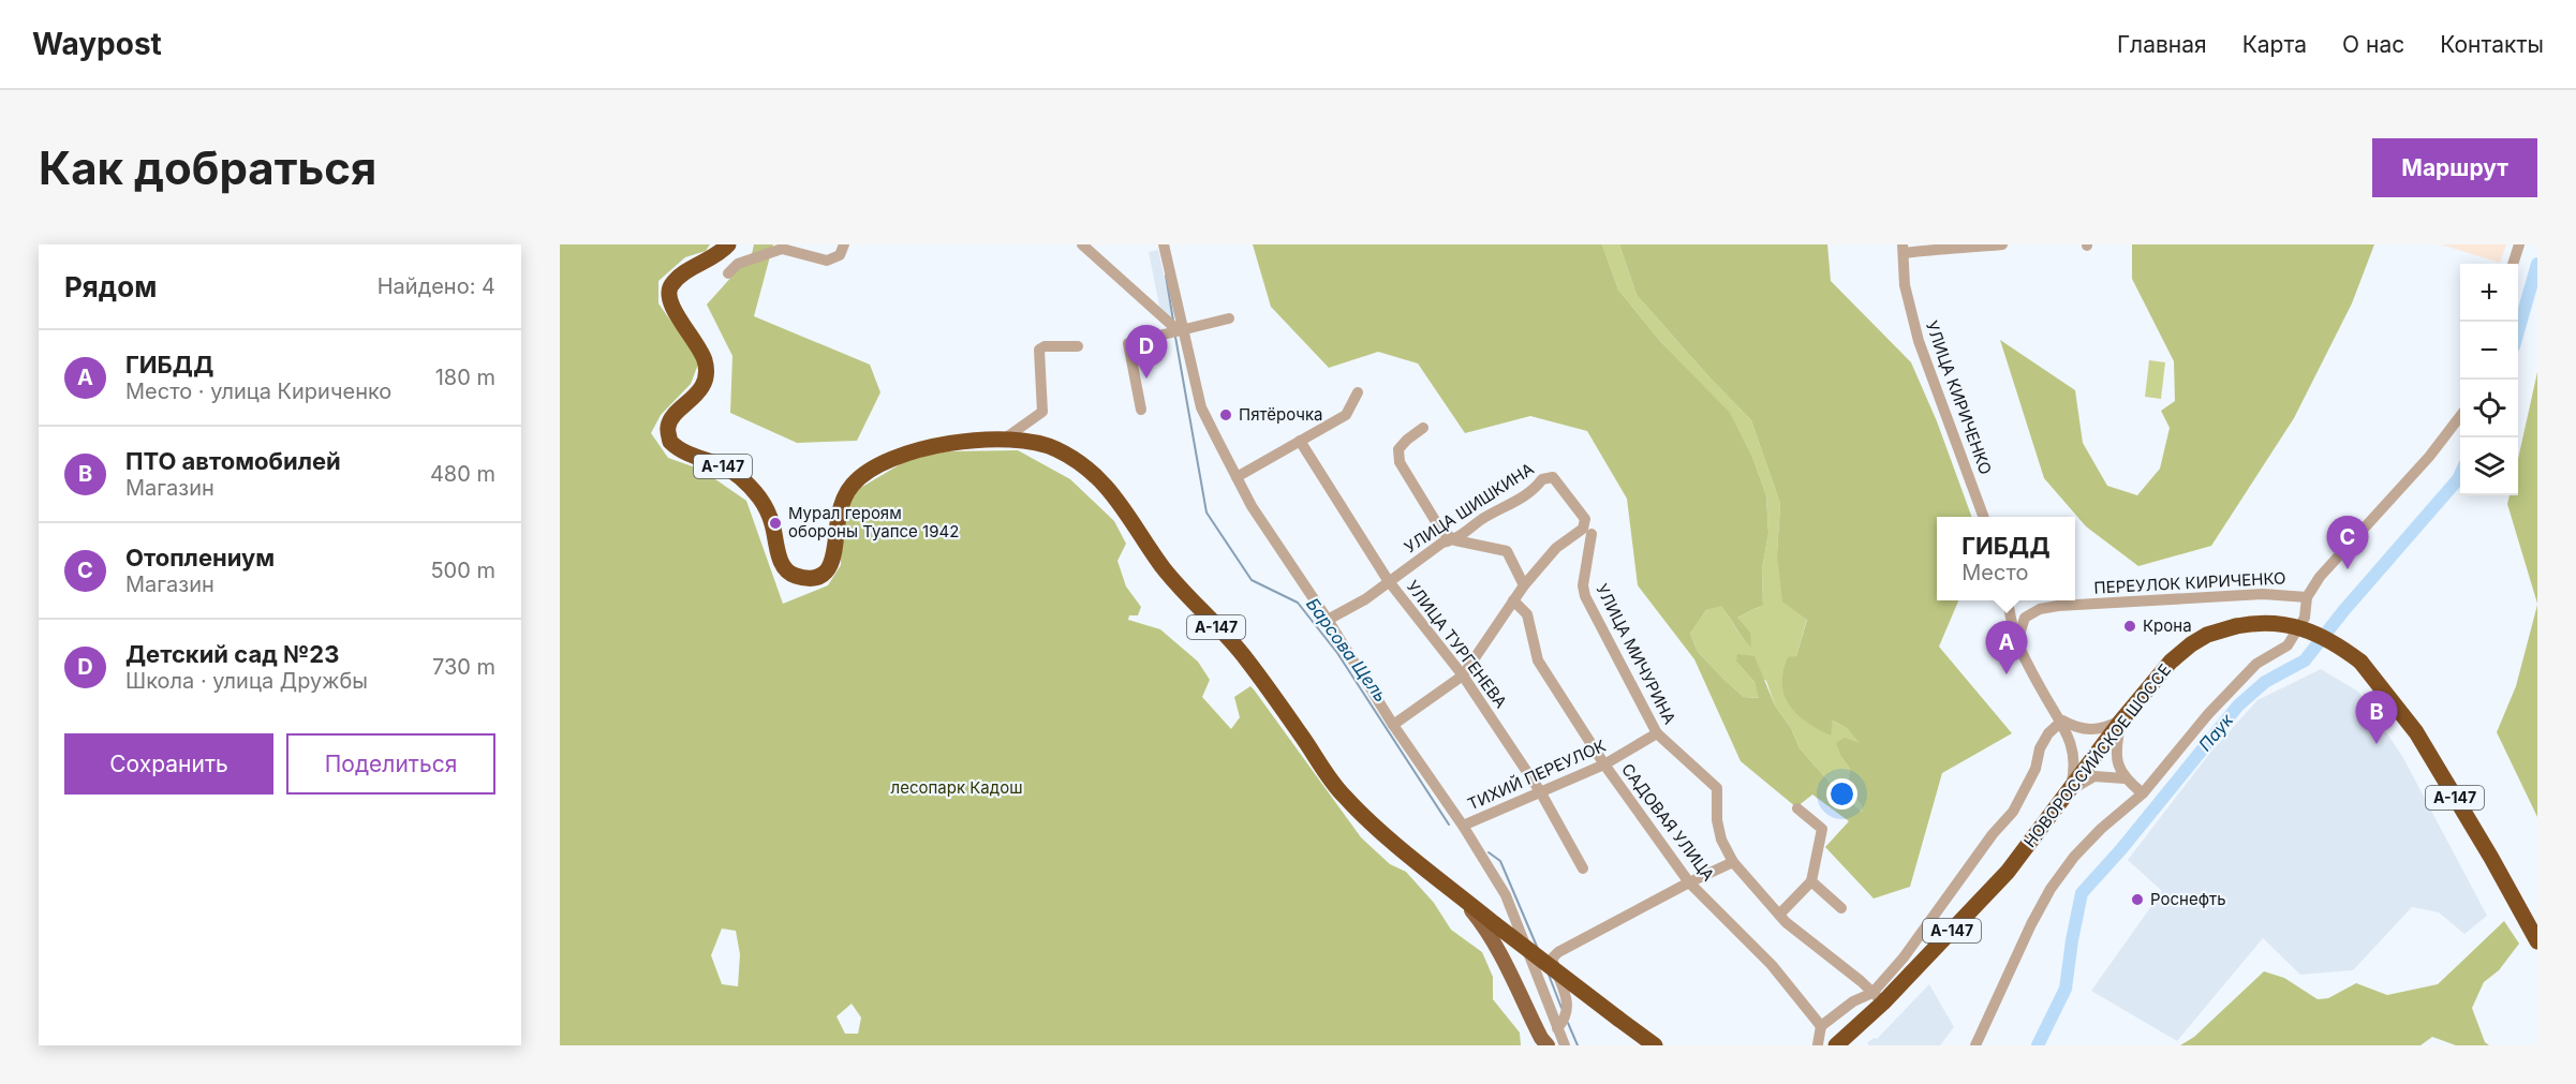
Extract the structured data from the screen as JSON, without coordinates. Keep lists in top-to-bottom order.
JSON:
{
  "streets": {
    "highway": ["А-147", "НОВОРОССИЙСКОЕ ШОССЕ"],
    "street": [
      "УЛИЦА КИРИЧЕНКО",
      "УЛИЦА ШИШКИНА",
      "ПЕРЕУЛОК КИРИЧЕНКО",
      "УЛИЦА ТУРГЕНЕВА",
      "УЛИЦА МИЧУРИНА",
      "ТИХИЙ ПЕРЕУЛОК",
      "САДОВАЯ УЛИЦА"
    ]
  },
  "crossings": [
    ["УЛИЦА ШИШКИНА", "УЛИЦА ТУРГЕНЕВА"],
    ["УЛИЦА ТУРГЕНЕВА", "ТИХИЙ ПЕРЕУЛОК"],
    ["УЛИЦА МИЧУРИНА", "НОВОРОССИЙСКОЕ ШОССЕ"],
    ["УЛИЦА МИЧУРИНА", "ТИХИЙ ПЕРЕУЛОК"],
    ["ТИХИЙ ПЕРЕУЛОК", "САДОВАЯ УЛИЦА"]
  ],
  "water": ["Барсова Щель", "Паук"],
  "parks": ["лесопарк Кадош"],
  "places": [
    "Пятёрочка",
    "Мурал героям обороны Туапсе 1942",
    "Крона",
    "Роснефть"
  ],
  "page": {
    "header": "Waypost",
    "nav": [
      "Главная",
      "Карта",
      "О нас",
      "Контакты"
    ],
    "buttons": [
      "Маршрут",
      ["Сохранить", "Поделиться"]
    ],
    "title": "Как добраться",
    "heading": ["Рядом", "Найдено: 4"],
    "map_buttons": ["+", "−"],
    "pins": [
      "D",
      "C",
      "A",
      "B"
    ],
    "list": [
      {
        "mark": "A",
        "name": "ГИБДД",
        "note": "Место · улица Кириченко",
        "value": "180 m"
      },
      {
        "mark": "B",
        "name": "ПТО автомобилей",
        "note": "Магазин",
        "value": "480 m"
      },
      {
        "mark": "C",
        "name": "Отоплениум",
        "note": "Магазин",
        "value": "500 m"
      },
      {
        "mark": "D",
        "name": "Детский сад №23",
        "note": "Школа · улица Дружбы",
        "value": "730 m"
      }
    ],
    "popup": ["ГИБДД", "Место"]
  }
}
